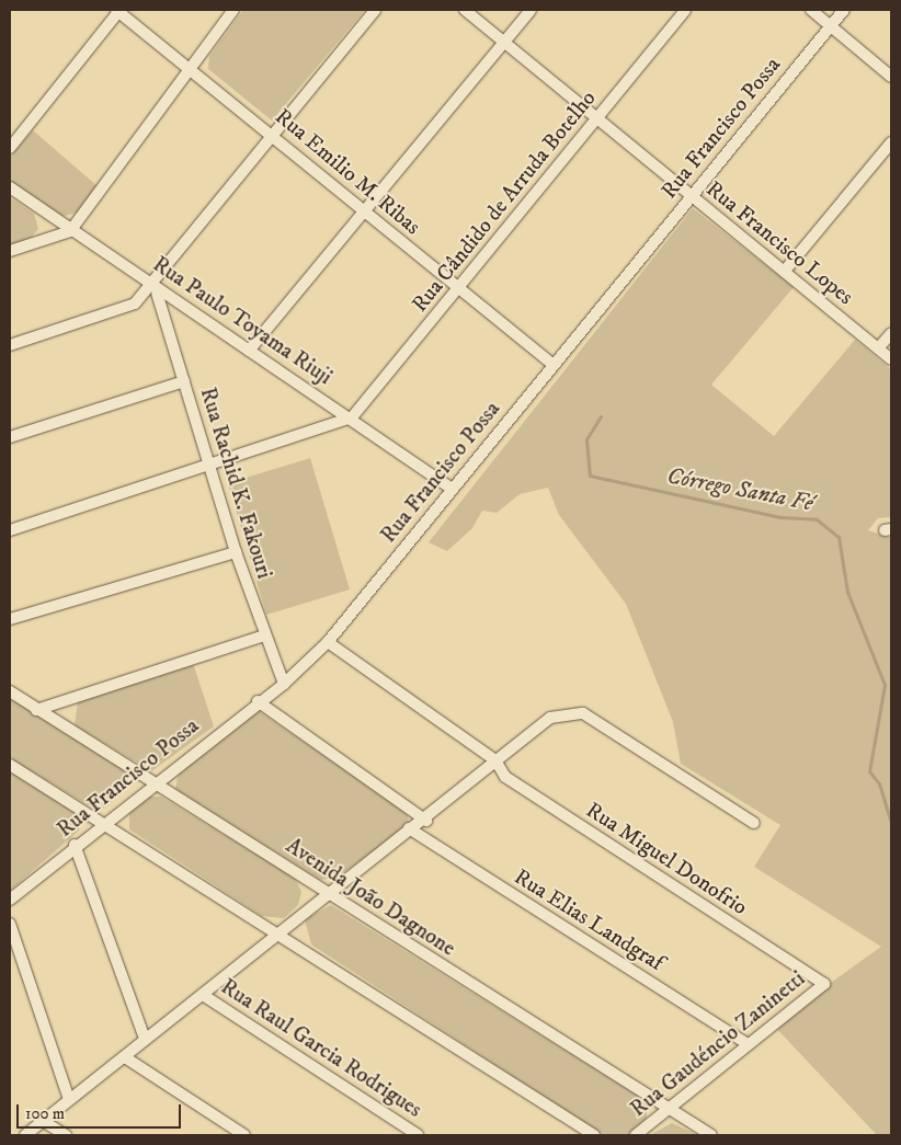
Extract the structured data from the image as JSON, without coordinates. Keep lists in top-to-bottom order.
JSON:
{
  "streets": {
    "street": [
      "Rua Francisco Possa",
      "Rua Emilio M. Ribas",
      "Rua Cândido de Arruda Botelho",
      "Rua Francisco Lopes",
      "Rua Paulo Toyama Riuji",
      "Rua Rachid K. Fakouri",
      "Rua Miguel Donofrio",
      "Avenida João Dagnone",
      "Rua Elias Landgraf",
      "Rua Gaudéncio Zaninetti",
      "Rua Raul Garcia Rodrigues"
    ]
  },
  "crossings": [
    ["Rua Francisco Possa", "Rua Emilio M. Ribas"],
    ["Rua Francisco Possa", "Rua Francisco Lopes"],
    ["Rua Francisco Possa", "Rua Paulo Toyama Riuji"],
    ["Rua Francisco Possa", "Rua Rachid K. Fakouri"],
    ["Rua Francisco Possa", "Rua Miguel Donofrio"],
    ["Rua Francisco Possa", "Avenida João Dagnone"],
    ["Rua Emilio M. Ribas", "Rua Cândido de Arruda Botelho"],
    ["Rua Cândido de Arruda Botelho", "Rua Francisco Lopes"],
    ["Rua Cândido de Arruda Botelho", "Rua Paulo Toyama Riuji"],
    ["Rua Paulo Toyama Riuji", "Rua Rachid K. Fakouri"],
    ["Rua Miguel Donofrio", "Rua Gaudéncio Zaninetti"],
    ["Avenida João Dagnone", "Rua Gaudéncio Zaninetti"],
    ["Rua Elias Landgraf", "Rua Gaudéncio Zaninetti"]
  ],
  "water": ["Córrego Santa Fé"],
  "scale_bar": "100 m"
}
